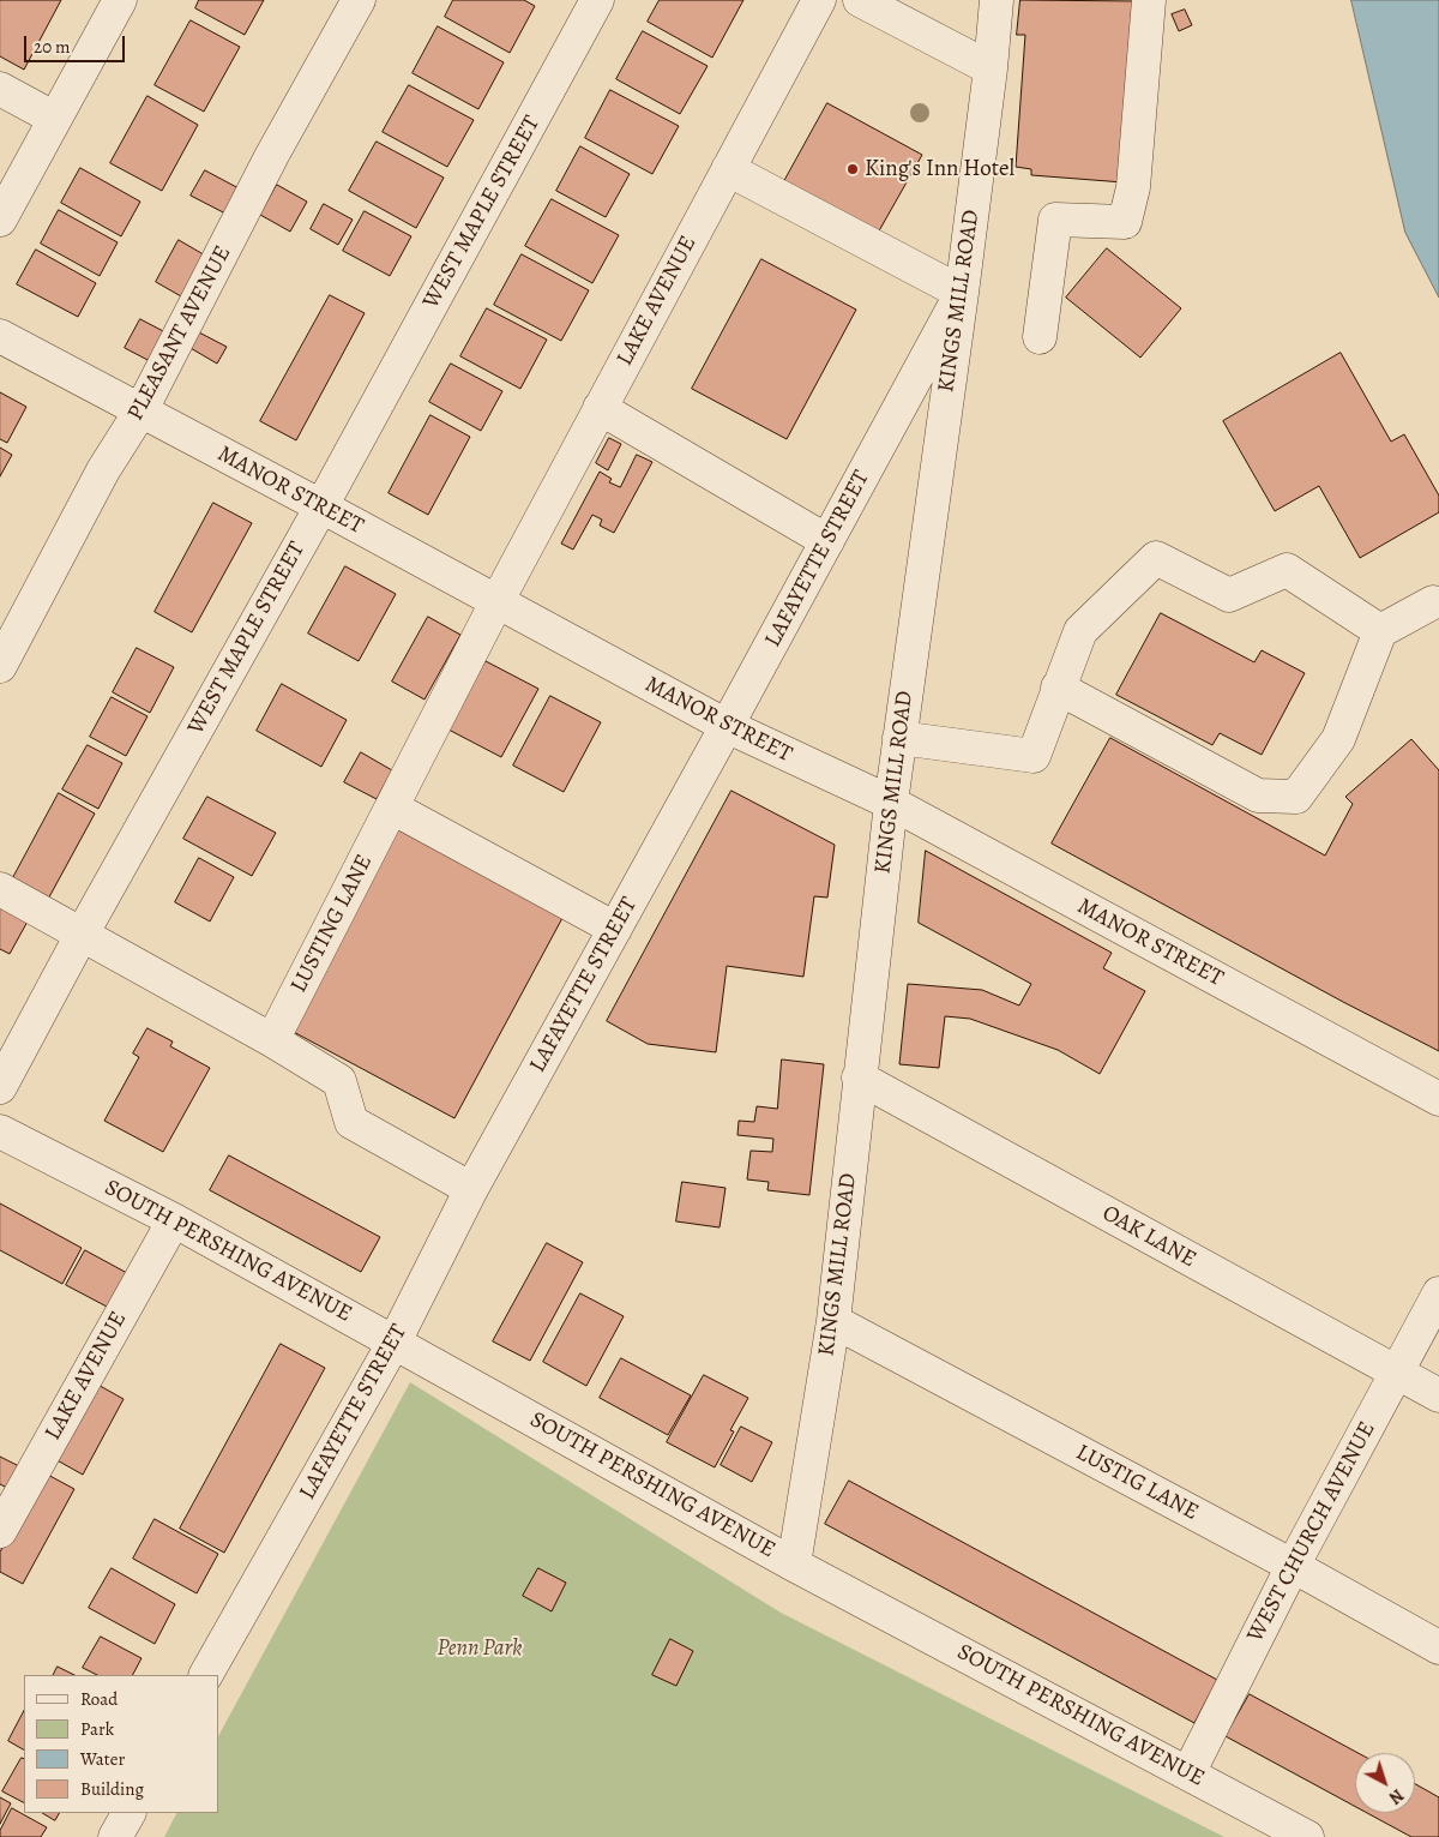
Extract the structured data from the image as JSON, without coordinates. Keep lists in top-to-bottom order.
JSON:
{
  "streets": {
    "street": [
      "WEST MAPLE STREET",
      "LAKE AVENUE",
      "KINGS MILL ROAD",
      "PLEASANT AVENUE",
      "MANOR STREET",
      "LAFAYETTE STREET",
      "LUSTING LANE",
      "OAK LANE",
      "SOUTH PERSHING AVENUE",
      "LUSTIG LANE",
      "WEST CHURCH AVENUE"
    ]
  },
  "crossings": [
    ["WEST MAPLE STREET", "MANOR STREET"],
    ["LAKE AVENUE", "MANOR STREET"],
    ["LAKE AVENUE", "LUSTING LANE"],
    ["LAKE AVENUE", "SOUTH PERSHING AVENUE"],
    ["KINGS MILL ROAD", "MANOR STREET"],
    ["KINGS MILL ROAD", "LAFAYETTE STREET"],
    ["KINGS MILL ROAD", "OAK LANE"],
    ["KINGS MILL ROAD", "SOUTH PERSHING AVENUE"],
    ["KINGS MILL ROAD", "LUSTIG LANE"],
    ["PLEASANT AVENUE", "MANOR STREET"],
    ["MANOR STREET", "LAFAYETTE STREET"],
    ["MANOR STREET", "LUSTING LANE"],
    ["LAFAYETTE STREET", "SOUTH PERSHING AVENUE"],
    ["OAK LANE", "WEST CHURCH AVENUE"],
    ["SOUTH PERSHING AVENUE", "WEST CHURCH AVENUE"],
    ["LUSTIG LANE", "WEST CHURCH AVENUE"]
  ],
  "parks": ["Penn Park"],
  "places": ["King's Inn Hotel"],
  "legend": [
    "Road",
    "Park",
    "Water",
    "Building"
  ],
  "scale_bar": "20 m",
  "north": "bottom right"
}
